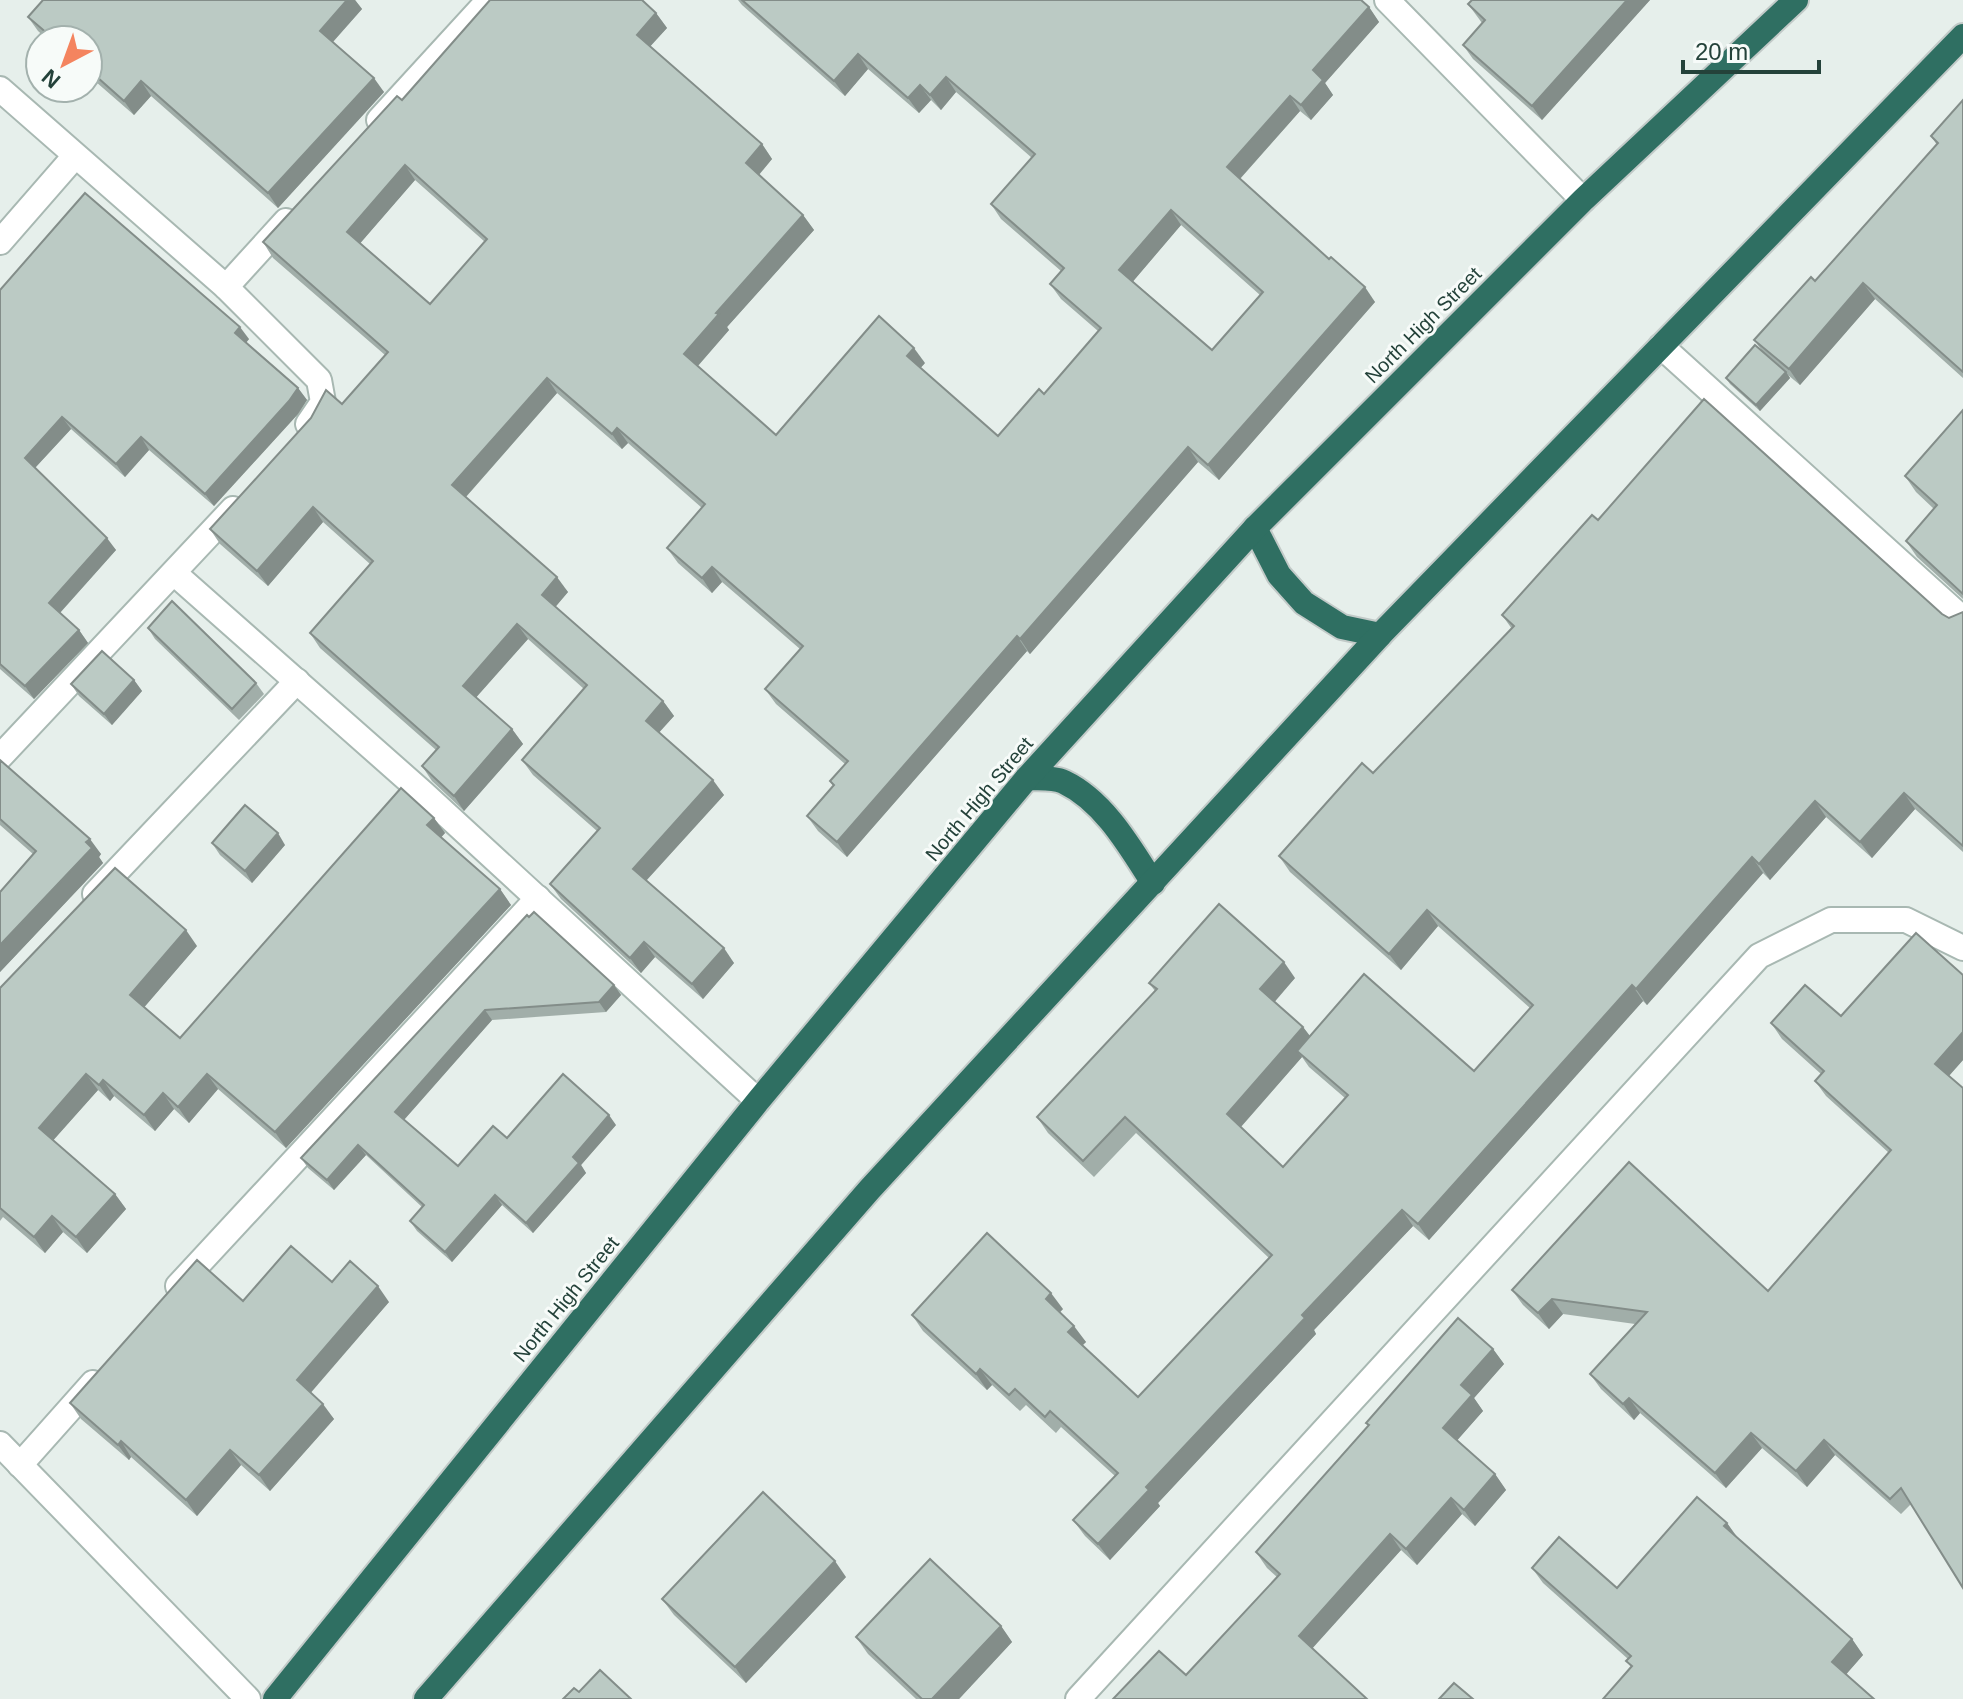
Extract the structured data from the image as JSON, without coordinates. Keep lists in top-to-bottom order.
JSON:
{
  "streets": {
    "highway": ["North High Street"]
  },
  "scale_bar": "20 m",
  "north": "bottom left"
}
